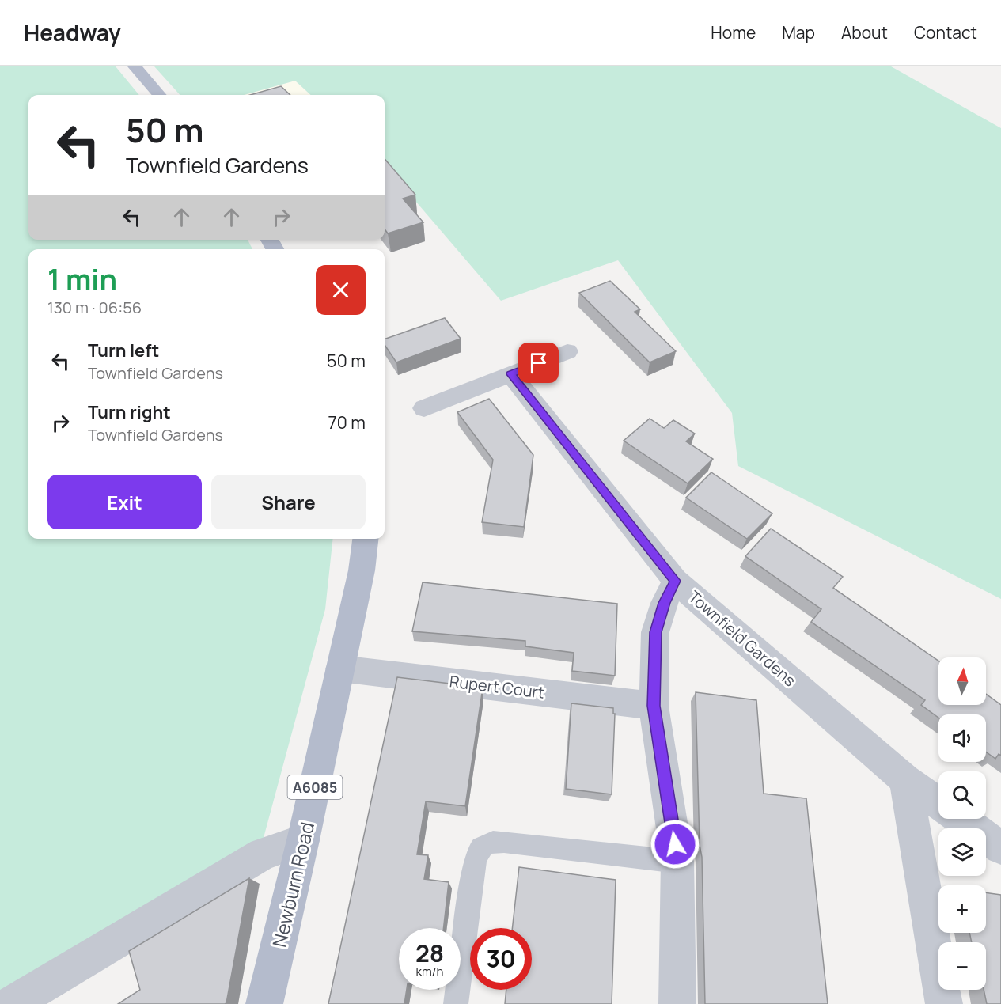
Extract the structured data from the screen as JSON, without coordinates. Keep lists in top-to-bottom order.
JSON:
{
  "streets": {
    "main road": ["A6085", "Newburn Road"],
    "street": ["Townfield Gardens", "Rupert Court"]
  },
  "crossings": [
    ["Rupert Court", "Newburn Road"]
  ],
  "north": "top",
  "page": {
    "header": "Headway",
    "nav": [
      "Home",
      "Map",
      "About",
      "Contact"
    ],
    "turn": ["50 m", "Townfield Gardens"],
    "heading": ["1 min", "130 m · 06:56"],
    "list": [
      {
        "name": "Turn left",
        "note": "Townfield Gardens",
        "value": "50 m"
      },
      {
        "name": "Turn right",
        "note": "Townfield Gardens",
        "value": "70 m"
      }
    ],
    "buttons": ["Exit", "Share"],
    "map_buttons": ["+", "−"],
    "speed": "28 km/h",
    "limit": "30"
  }
}
